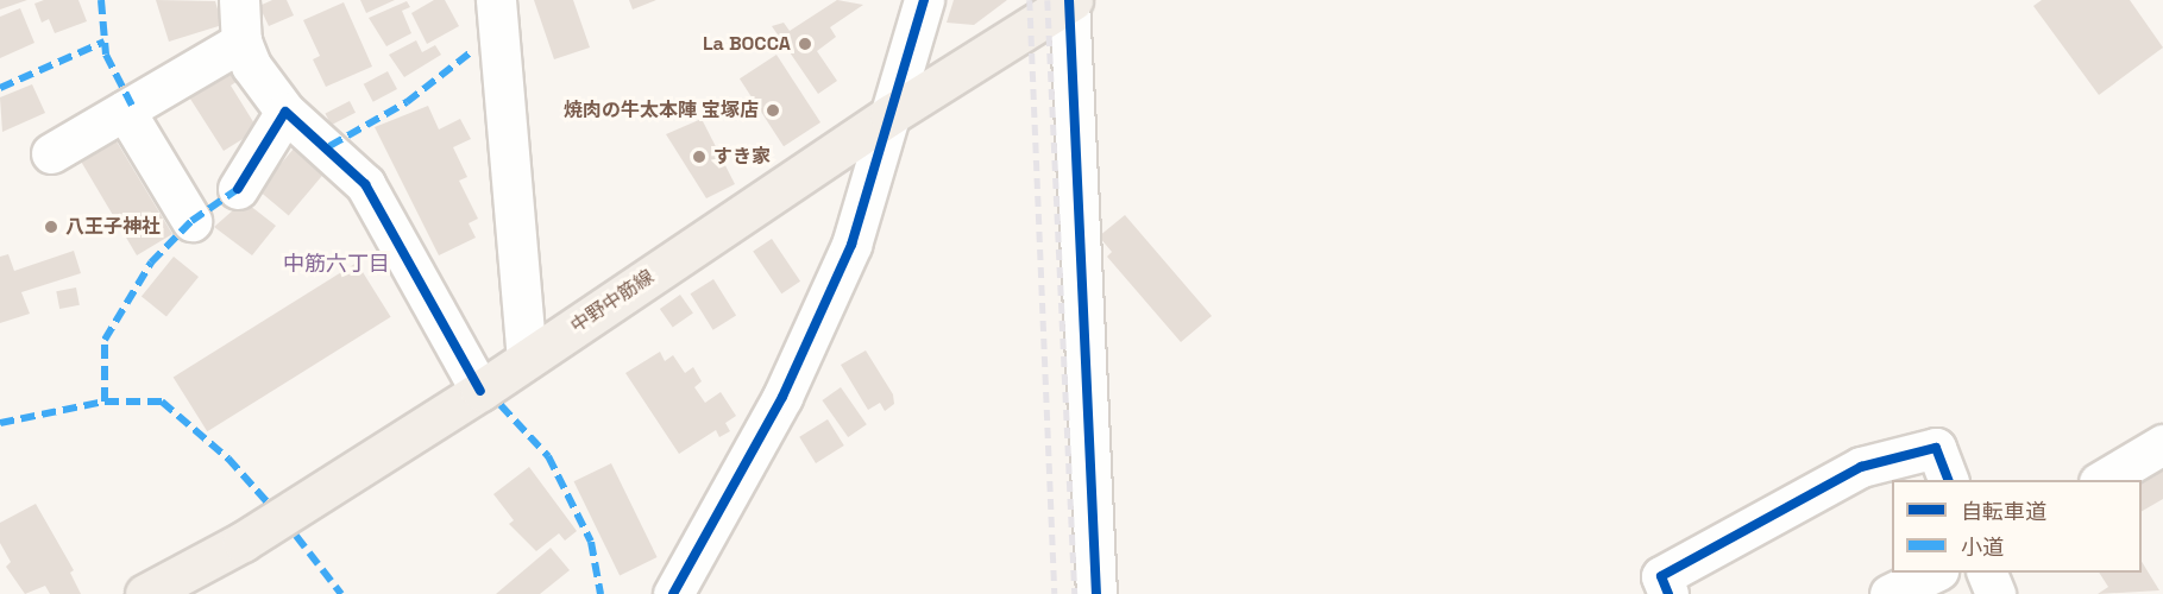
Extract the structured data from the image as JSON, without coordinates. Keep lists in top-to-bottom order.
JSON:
{
  "streets": {
    "main road": ["中野中筋線"]
  },
  "districts": ["中筋六丁目"],
  "places": [
    "La BOCCA",
    "焼肉の牛太本陣 宝塚店",
    "すき家",
    "八王子神社"
  ],
  "legend": ["自転車道", "小道"]
}
